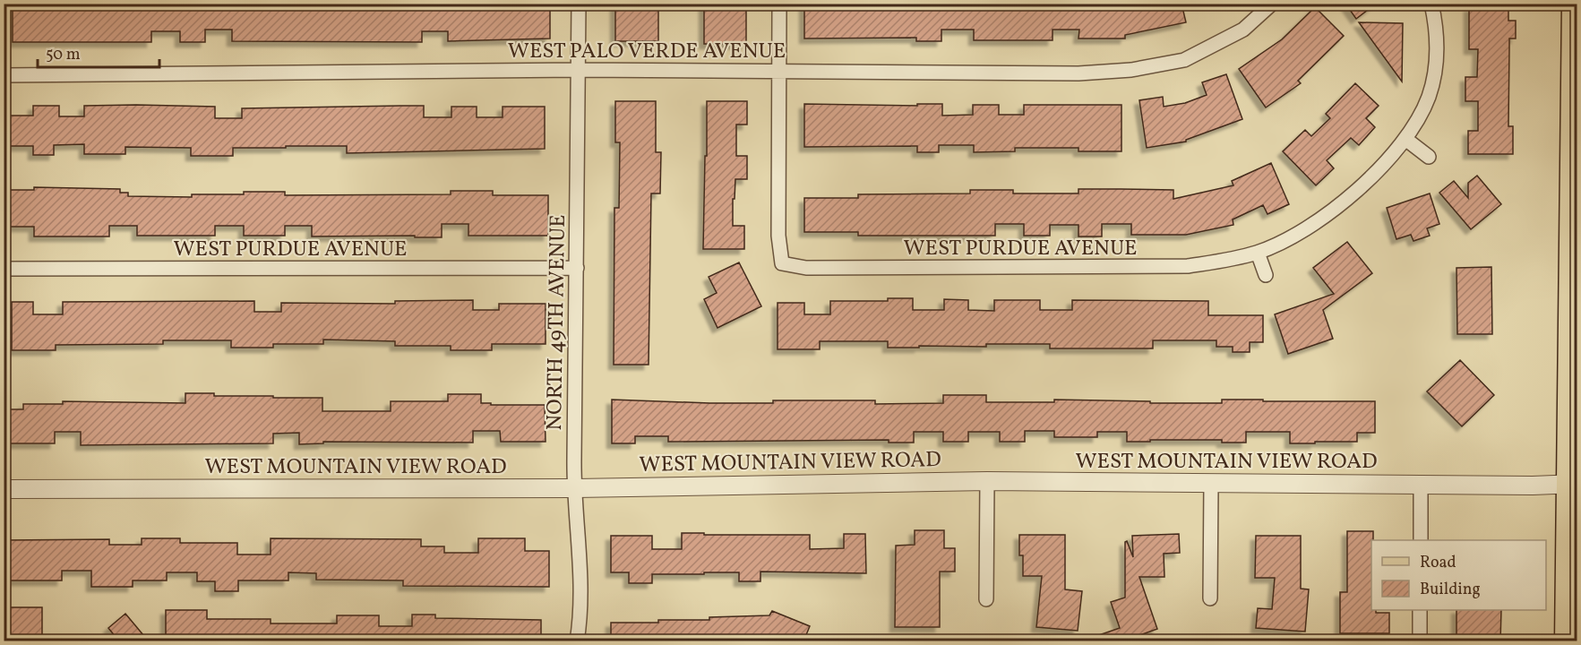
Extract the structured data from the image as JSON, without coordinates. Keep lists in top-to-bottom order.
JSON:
{
  "streets": {
    "street": [
      "WEST PALO VERDE AVENUE",
      "WEST PURDUE AVENUE",
      "NORTH 49TH AVENUE",
      "WEST MOUNTAIN VIEW ROAD"
    ]
  },
  "crossings": [
    ["WEST PALO VERDE AVENUE", "WEST PURDUE AVENUE"],
    ["WEST PALO VERDE AVENUE", "NORTH 49TH AVENUE"],
    ["WEST PURDUE AVENUE", "NORTH 49TH AVENUE"],
    ["NORTH 49TH AVENUE", "WEST MOUNTAIN VIEW ROAD"]
  ],
  "legend": ["Road", "Building"],
  "scale_bar": "50 m"
}
